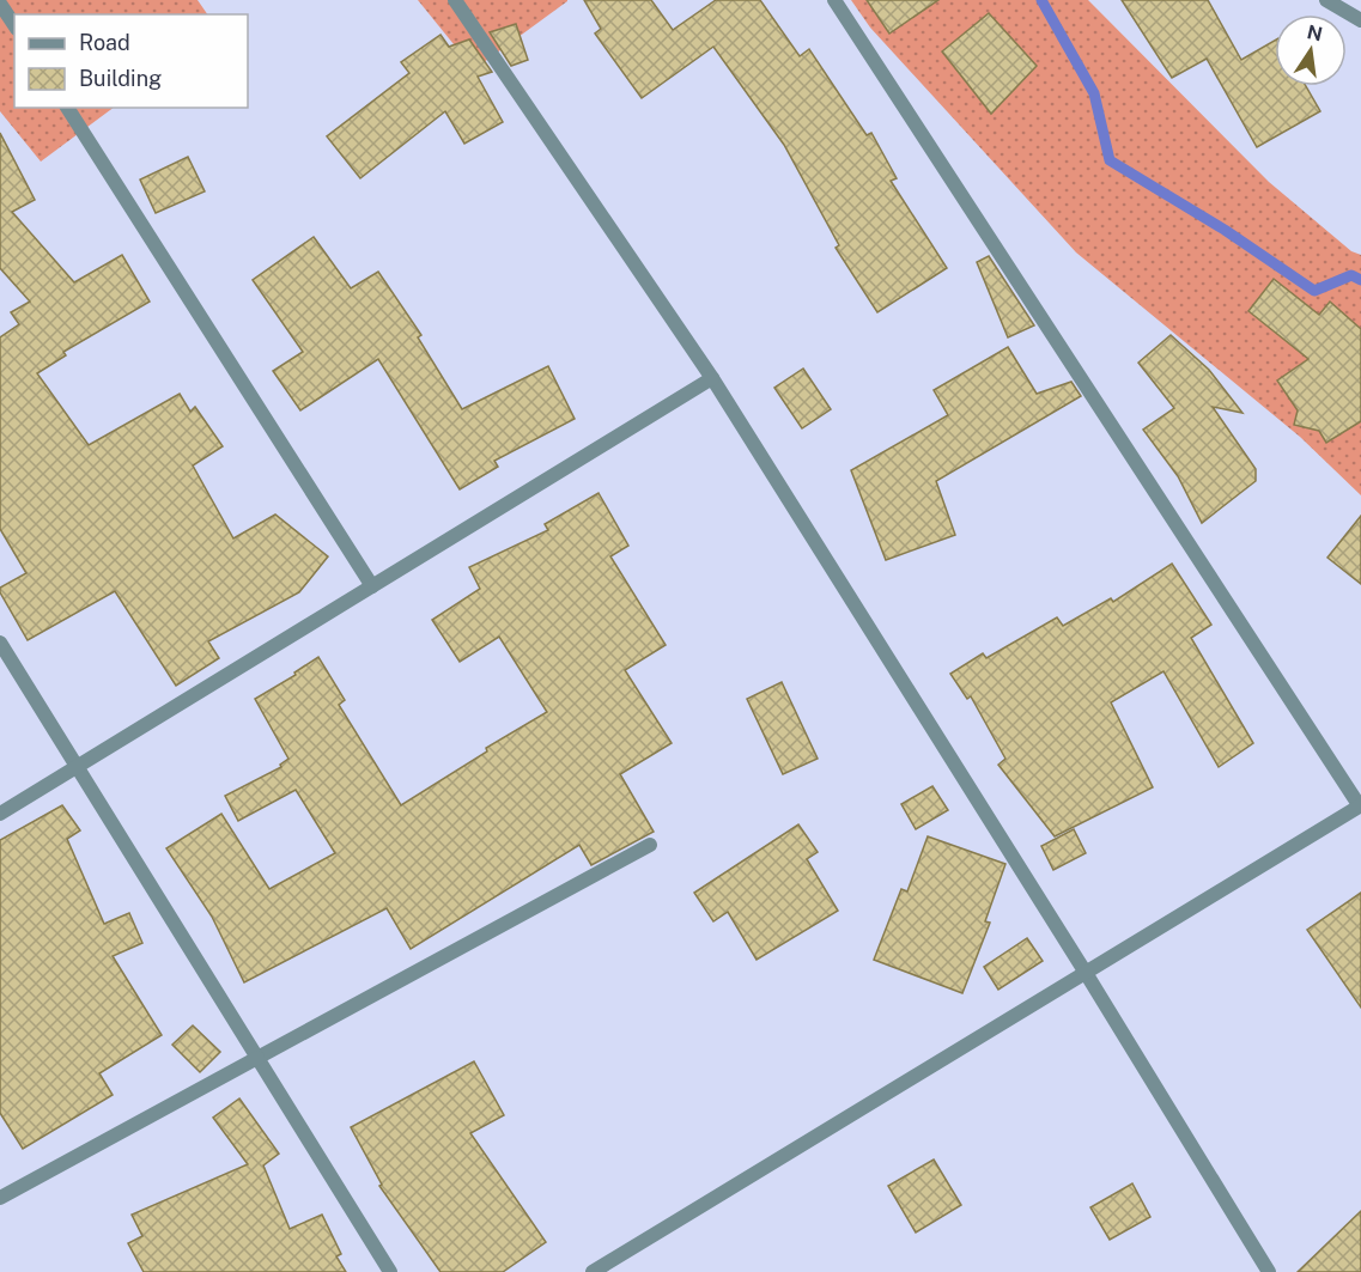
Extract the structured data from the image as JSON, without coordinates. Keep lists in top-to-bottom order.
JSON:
{
  "legend": ["Road", "Building"],
  "north": "top"
}
